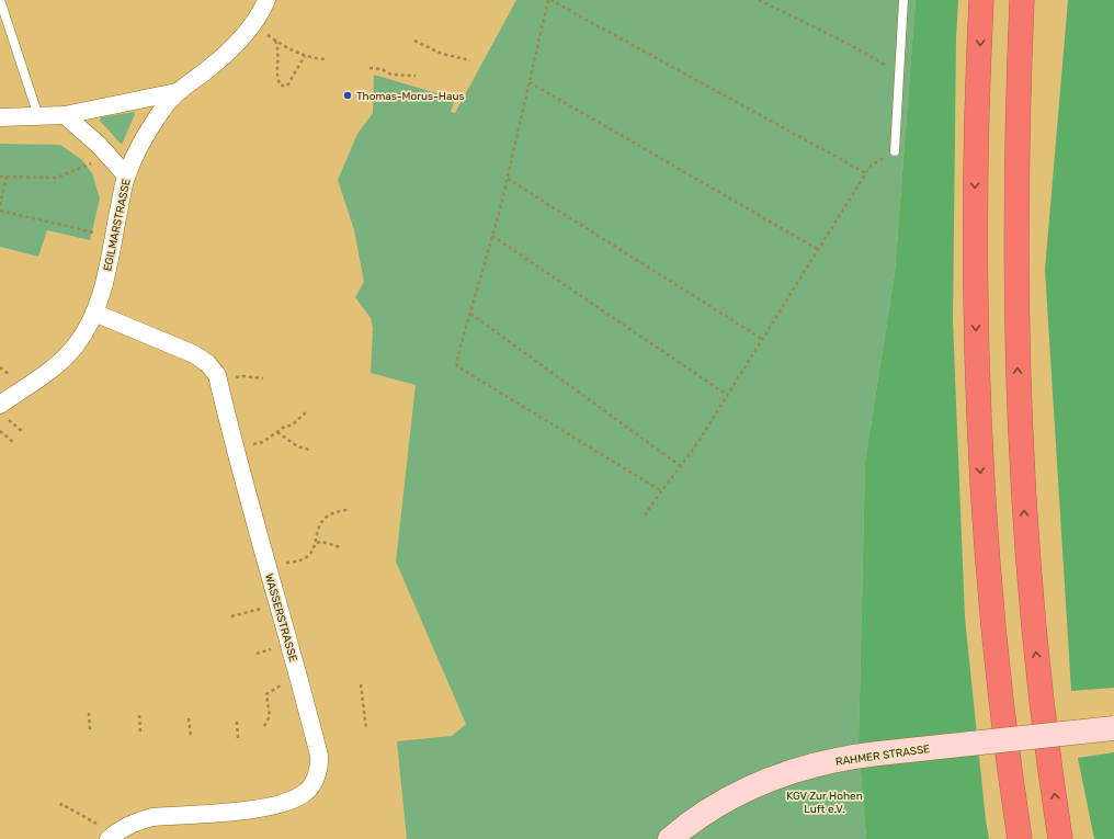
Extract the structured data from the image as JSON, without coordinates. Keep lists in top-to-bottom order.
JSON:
{
  "streets": {
    "main road": ["RAHMER STRASSE"],
    "street": ["EGILMARSTRASSE", "WASSERSTRASSE"]
  },
  "crossings": [
    ["EGILMARSTRASSE", "WASSERSTRASSE"]
  ],
  "parks": ["KGV Zur Hohen Luft e.V."],
  "places": ["Thomas-Morus-Haus"]
}
